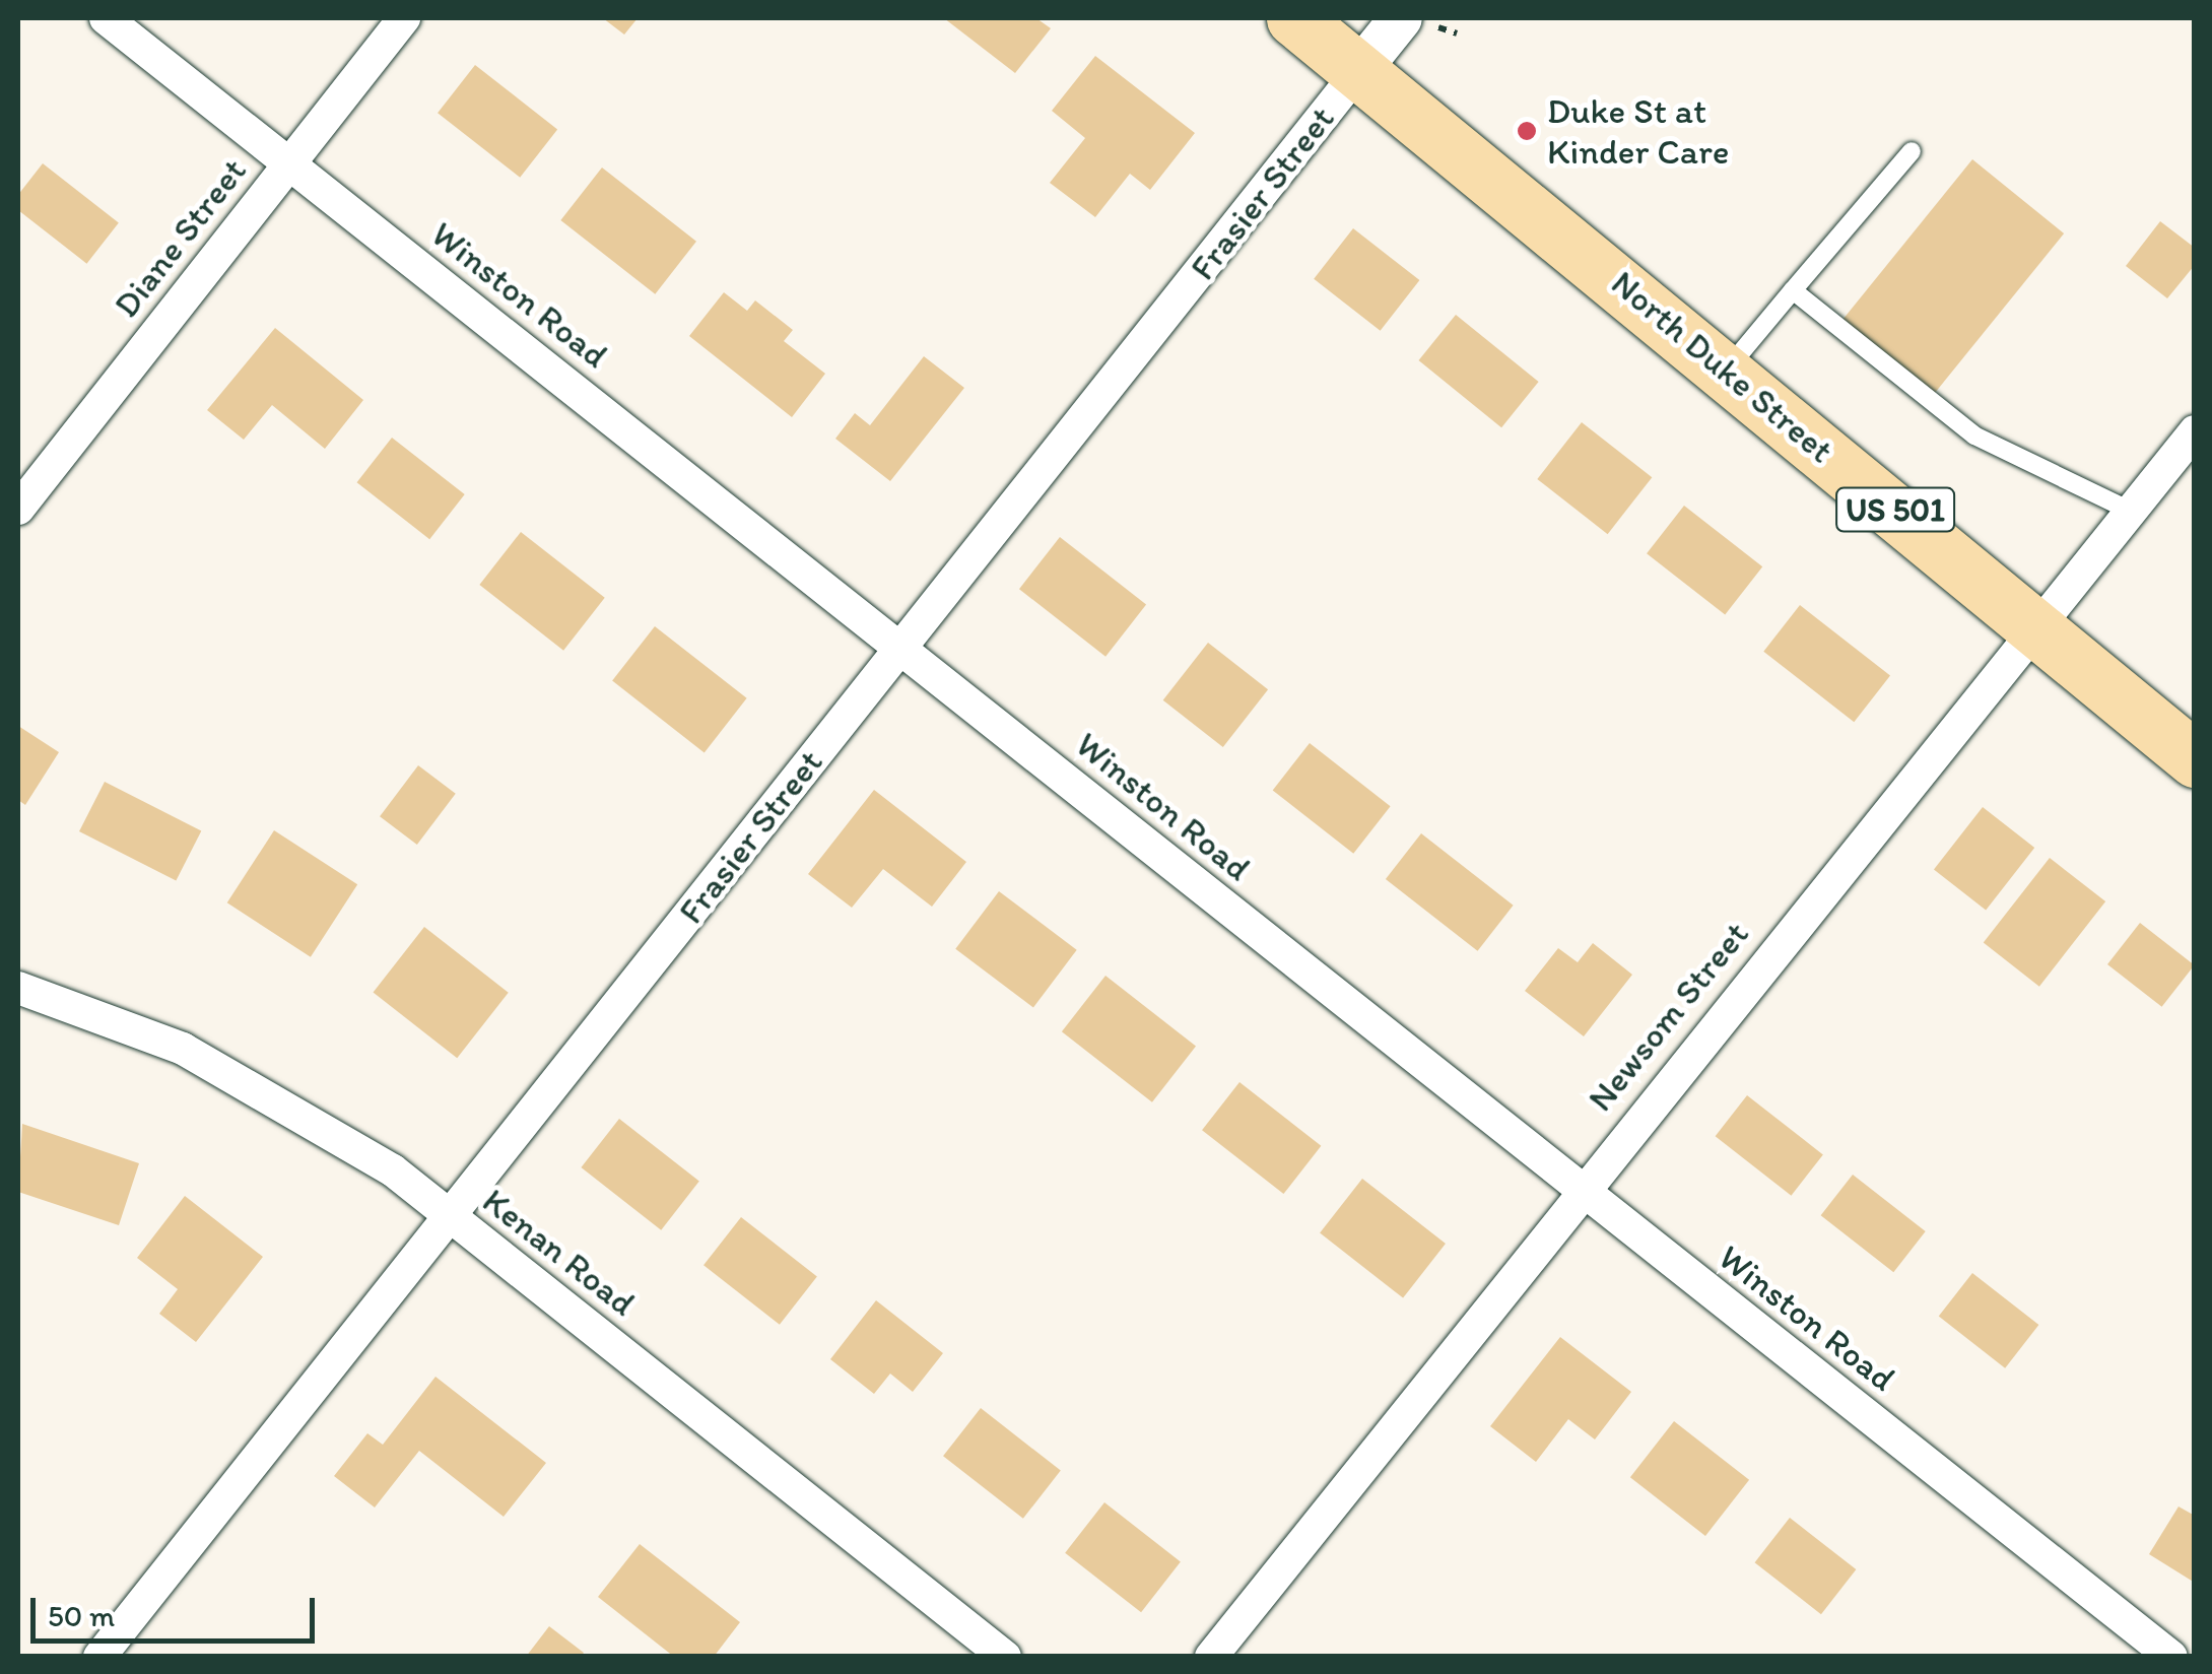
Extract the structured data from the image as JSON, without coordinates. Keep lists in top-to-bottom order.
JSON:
{
  "streets": {
    "highway": ["North Duke Street", "US 501"],
    "street": [
      "Frasier Street",
      "Diane Street",
      "Winston Road",
      "Newsom Street",
      "Kenan Road"
    ]
  },
  "crossings": [
    ["Frasier Street", "Winston Road"],
    ["Frasier Street", "North Duke Street"],
    ["Frasier Street", "Kenan Road"],
    ["Diane Street", "Winston Road"],
    ["Winston Road", "Newsom Street"],
    ["North Duke Street", "Newsom Street"]
  ],
  "places": ["Duke St at Kinder Care"],
  "scale_bar": "50 m"
}
